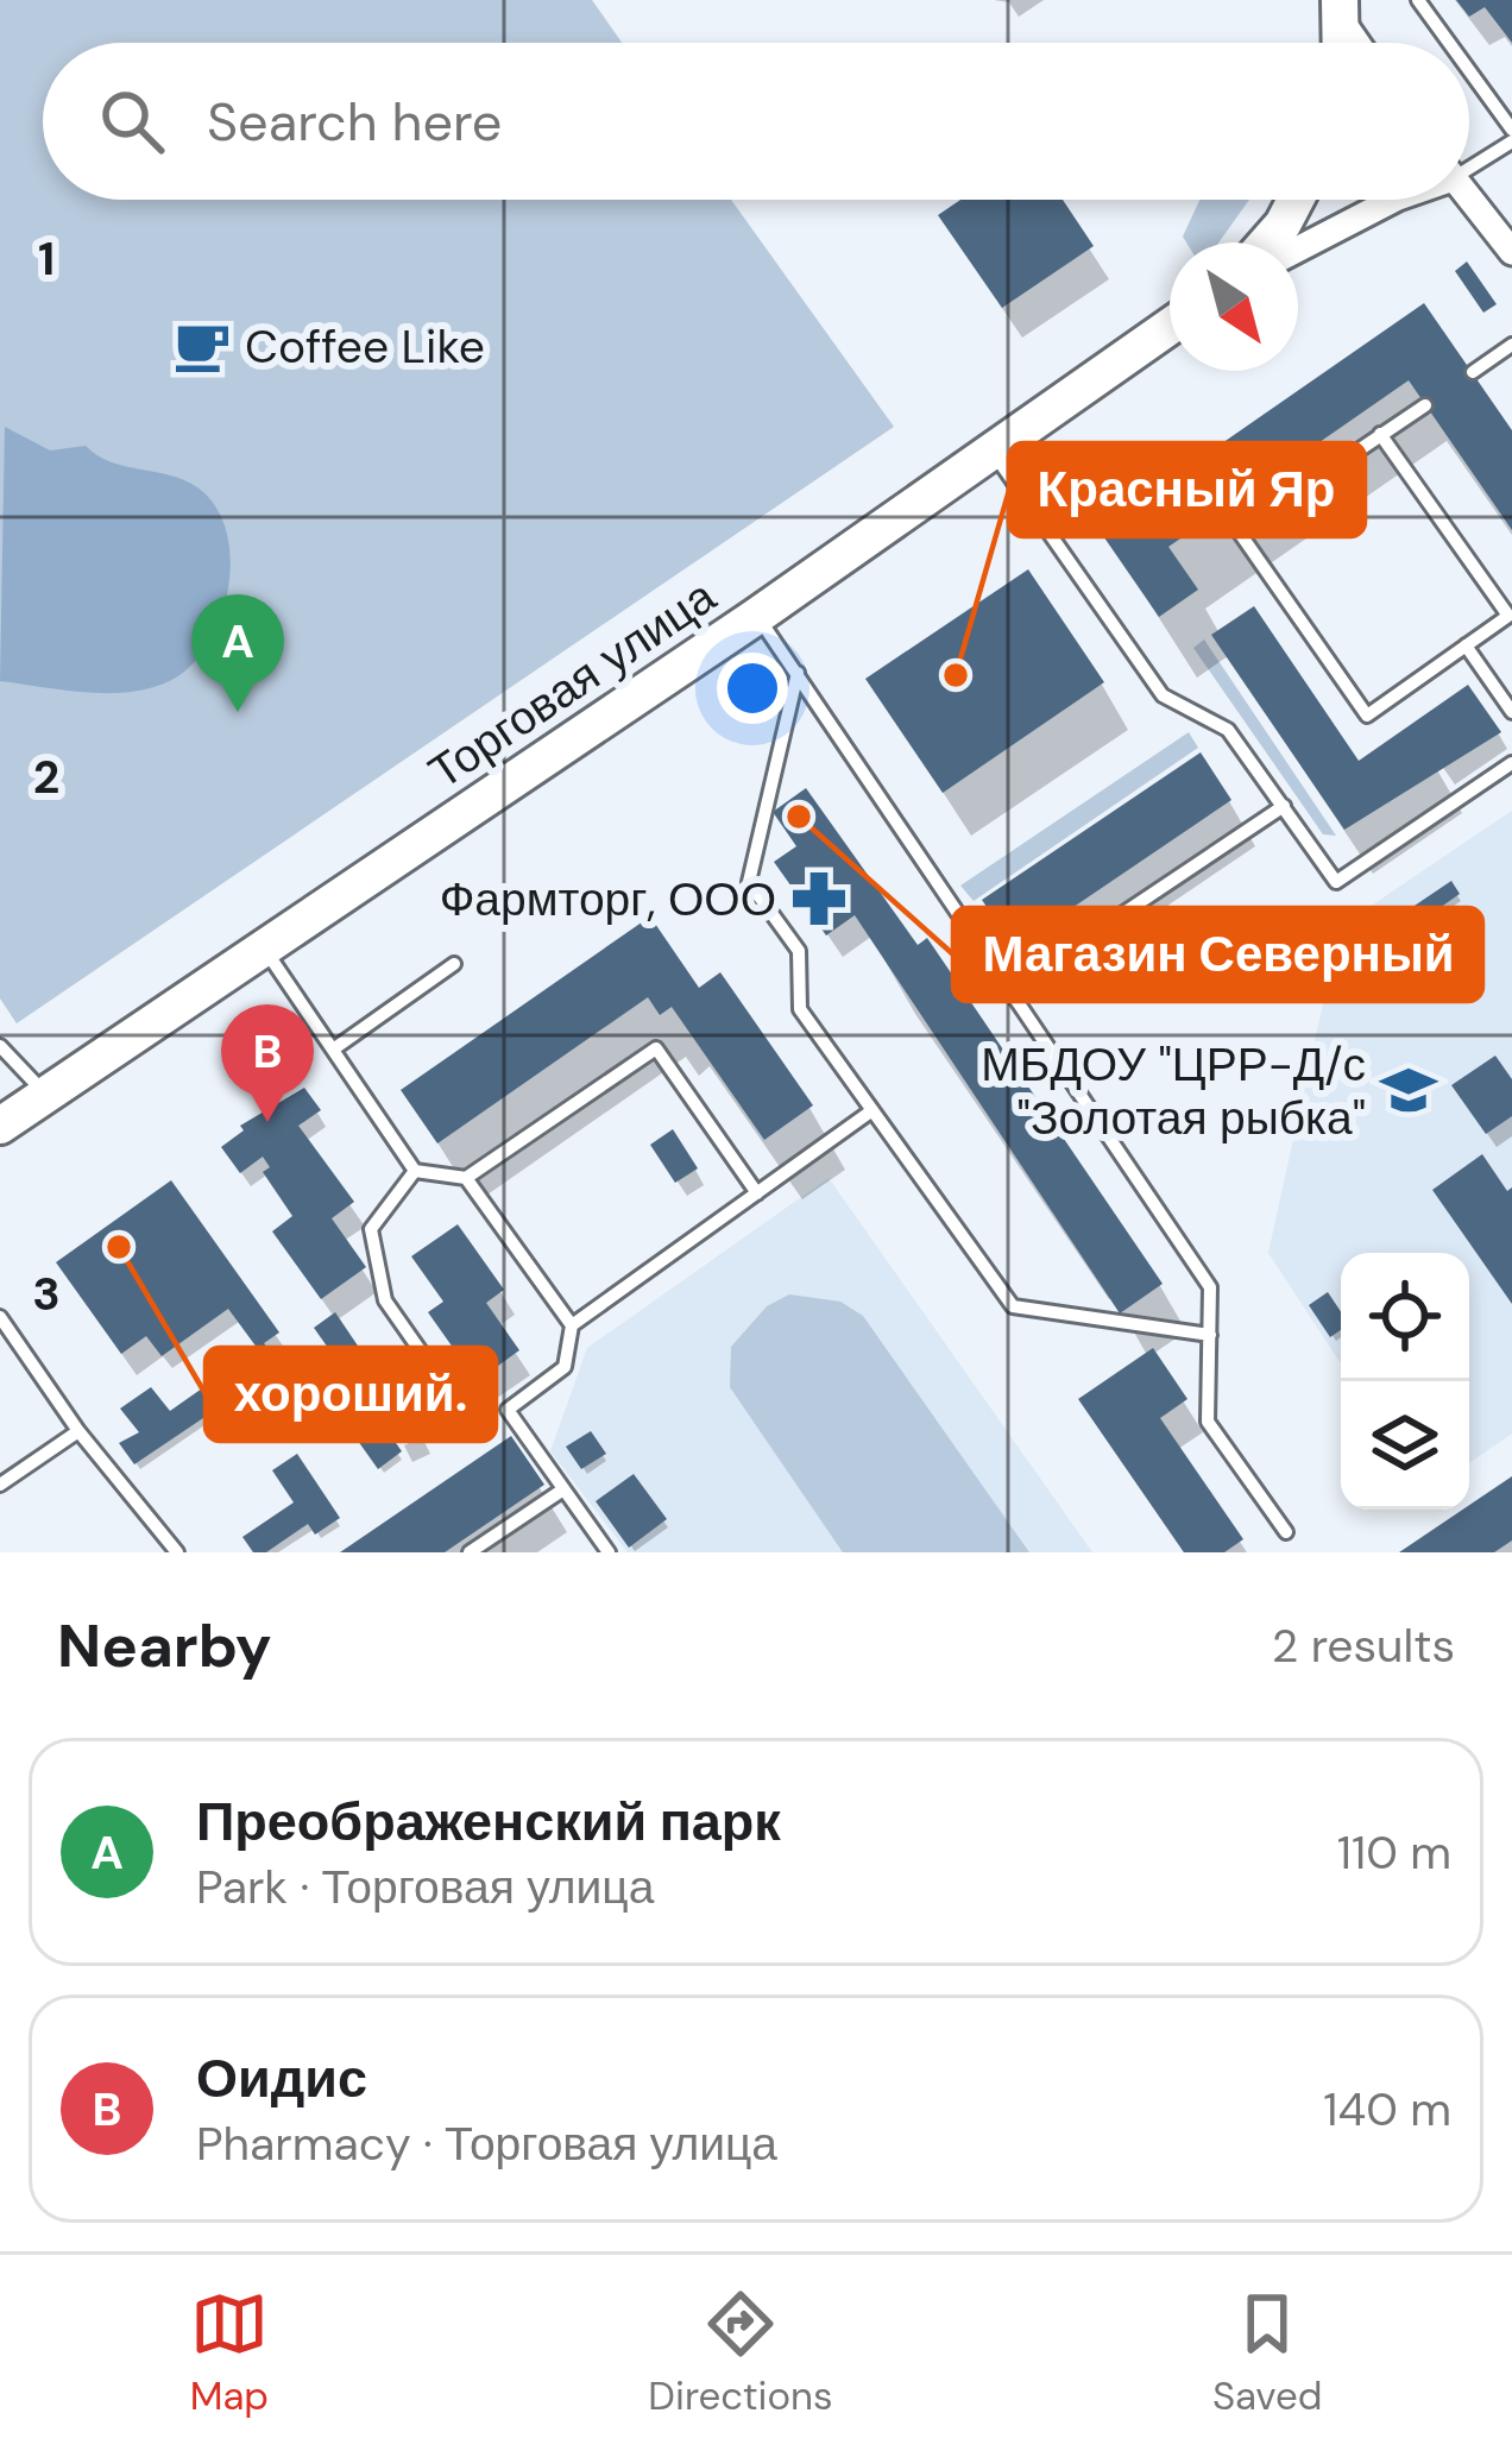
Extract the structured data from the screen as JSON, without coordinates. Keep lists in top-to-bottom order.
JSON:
{
  "streets": {
    "street": ["Торговая улица"]
  },
  "places": {
    "cafe": ["Coffee Like"],
    "other": ["Красный Яр", "Магазин Северный", "хороший."],
    "pharmacy": ["Фармторг, ООО"],
    "school or university": ["МБДОУ \"ЦРР-Д/с \"Золотая рыбка\""]
  },
  "north": "bottom right",
  "page": {
    "search": "Search here",
    "pins": ["A", "B"],
    "heading": ["Nearby", "2 results"],
    "list": [
      {
        "mark": "A",
        "name": "Преображенский парк",
        "note": "Park · Торговая улица",
        "value": "110 m"
      },
      {
        "mark": "B",
        "name": "Оидис",
        "note": "Pharmacy · Торговая улица",
        "value": "140 m"
      }
    ],
    "nav": ["Map", "Directions", "Saved"]
  },
  "grid": {
    "rows": ["1", "2", "3"]
  }
}
